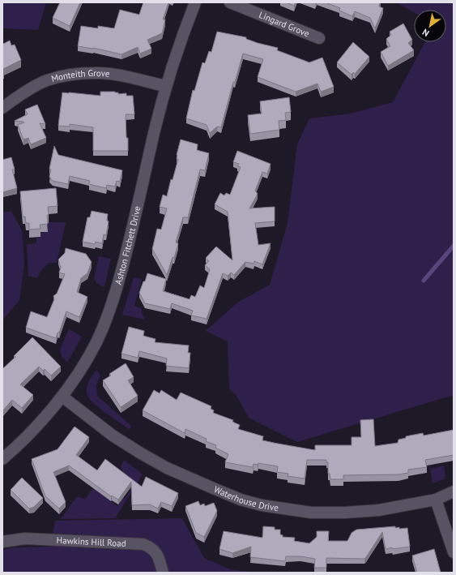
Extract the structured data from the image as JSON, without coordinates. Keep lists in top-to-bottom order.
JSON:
{
  "streets": {
    "street": [
      "Lingard Grove",
      "Monteith Grove",
      "Ashton Fitchett Drive",
      "Waterhouse Drive",
      "Hawkins Hill Road"
    ]
  },
  "crossings": [
    ["Monteith Grove", "Ashton Fitchett Drive"],
    ["Ashton Fitchett Drive", "Waterhouse Drive"]
  ],
  "north": "bottom left"
}
